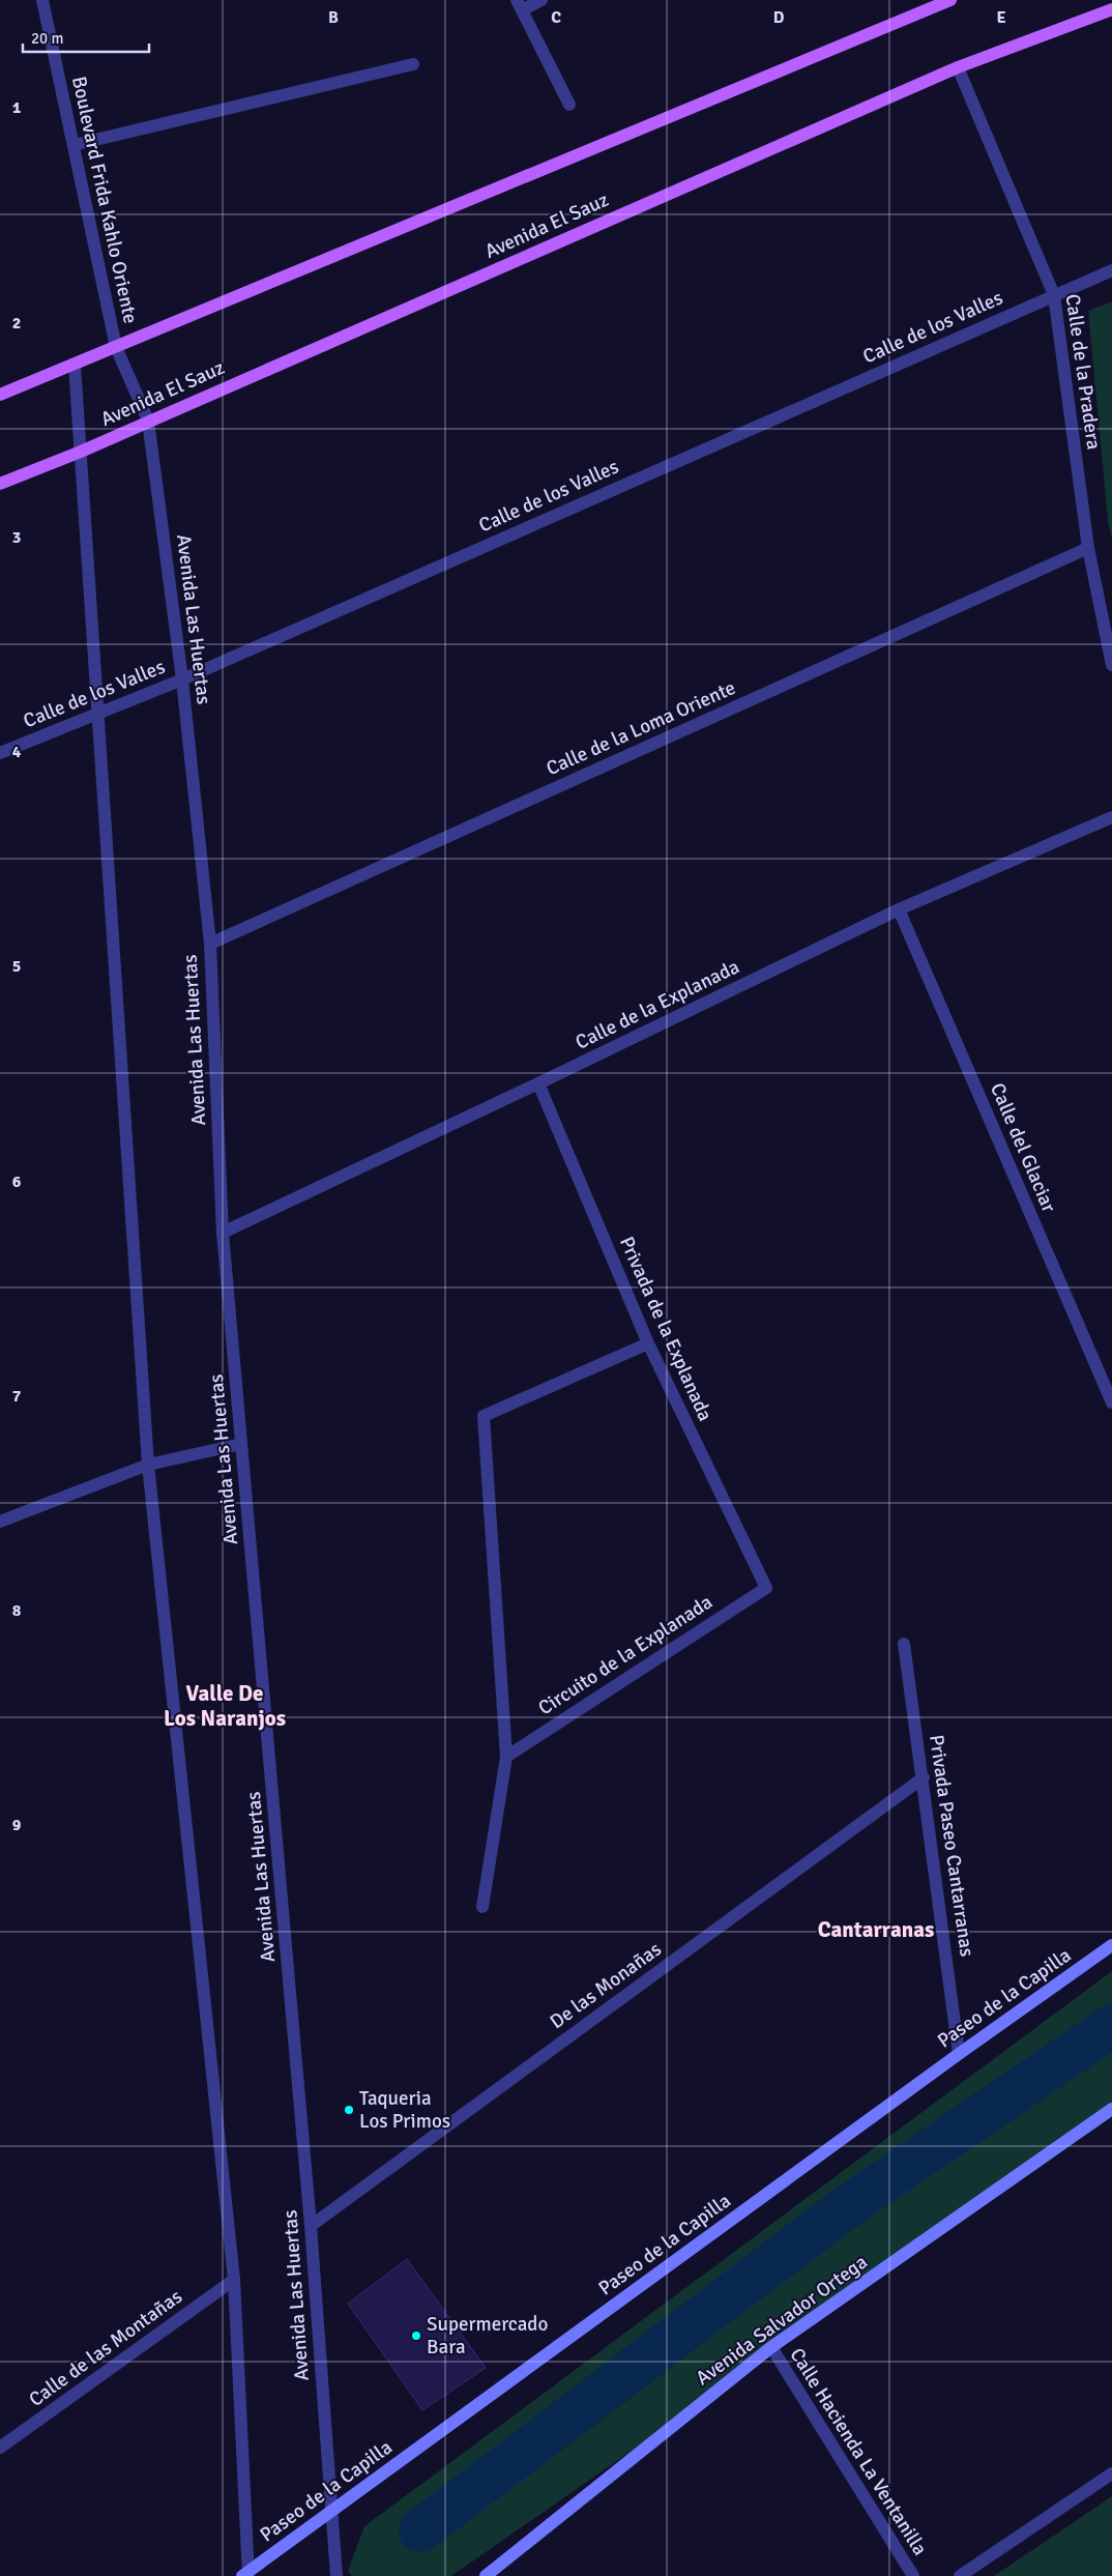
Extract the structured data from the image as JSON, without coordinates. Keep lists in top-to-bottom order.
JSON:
{
  "streets": {
    "main road": ["Avenida El Sauz", "Paseo de la Capilla", "Avenida Salvador Ortega"],
    "street": [
      "Boulevard Frida Kahlo Oriente",
      "Calle de los Valles",
      "Calle de la Pradera",
      "Avenida Las Huertas",
      "Calle de la Loma Oriente",
      "Calle de la Explanada",
      "Calle del Glaciar",
      "Privada de la Explanada",
      "Circuito de la Explanada",
      "Privada Paseo Cantarranas",
      "De las Monañas",
      "Calle de las Montañas",
      "Calle Hacienda La Ventanilla"
    ]
  },
  "crossings": [
    ["Boulevard Frida Kahlo Oriente", "Avenida Las Huertas"],
    ["Avenida El Sauz", "Calle de la Pradera"],
    ["Avenida El Sauz", "Avenida Las Huertas"],
    ["Calle de los Valles", "Calle de la Pradera"],
    ["Calle de los Valles", "Avenida Las Huertas"],
    ["Calle de la Pradera", "Calle de la Loma Oriente"],
    ["Avenida Las Huertas", "Calle de la Loma Oriente"],
    ["Avenida Las Huertas", "Calle de la Explanada"],
    ["Avenida Las Huertas", "De las Monañas"],
    ["Avenida Las Huertas", "Paseo de la Capilla"],
    ["Calle de la Explanada", "Calle del Glaciar"],
    ["Calle de la Explanada", "Privada de la Explanada"],
    ["Privada de la Explanada", "Circuito de la Explanada"],
    ["Privada Paseo Cantarranas", "De las Monañas"],
    ["Privada Paseo Cantarranas", "Paseo de la Capilla"],
    ["Avenida Salvador Ortega", "Calle Hacienda La Ventanilla"]
  ],
  "districts": ["Valle De Los Naranjos", "Cantarranas"],
  "places": ["Taqueria Los Primos", "Supermercado Bara"],
  "scale_bar": "20 m",
  "grid": {
    "columns": [
      "B",
      "C",
      "D",
      "E"
    ],
    "rows": [
      "1",
      "2",
      "3",
      "4",
      "5",
      "6",
      "7",
      "8",
      "9"
    ]
  }
}
